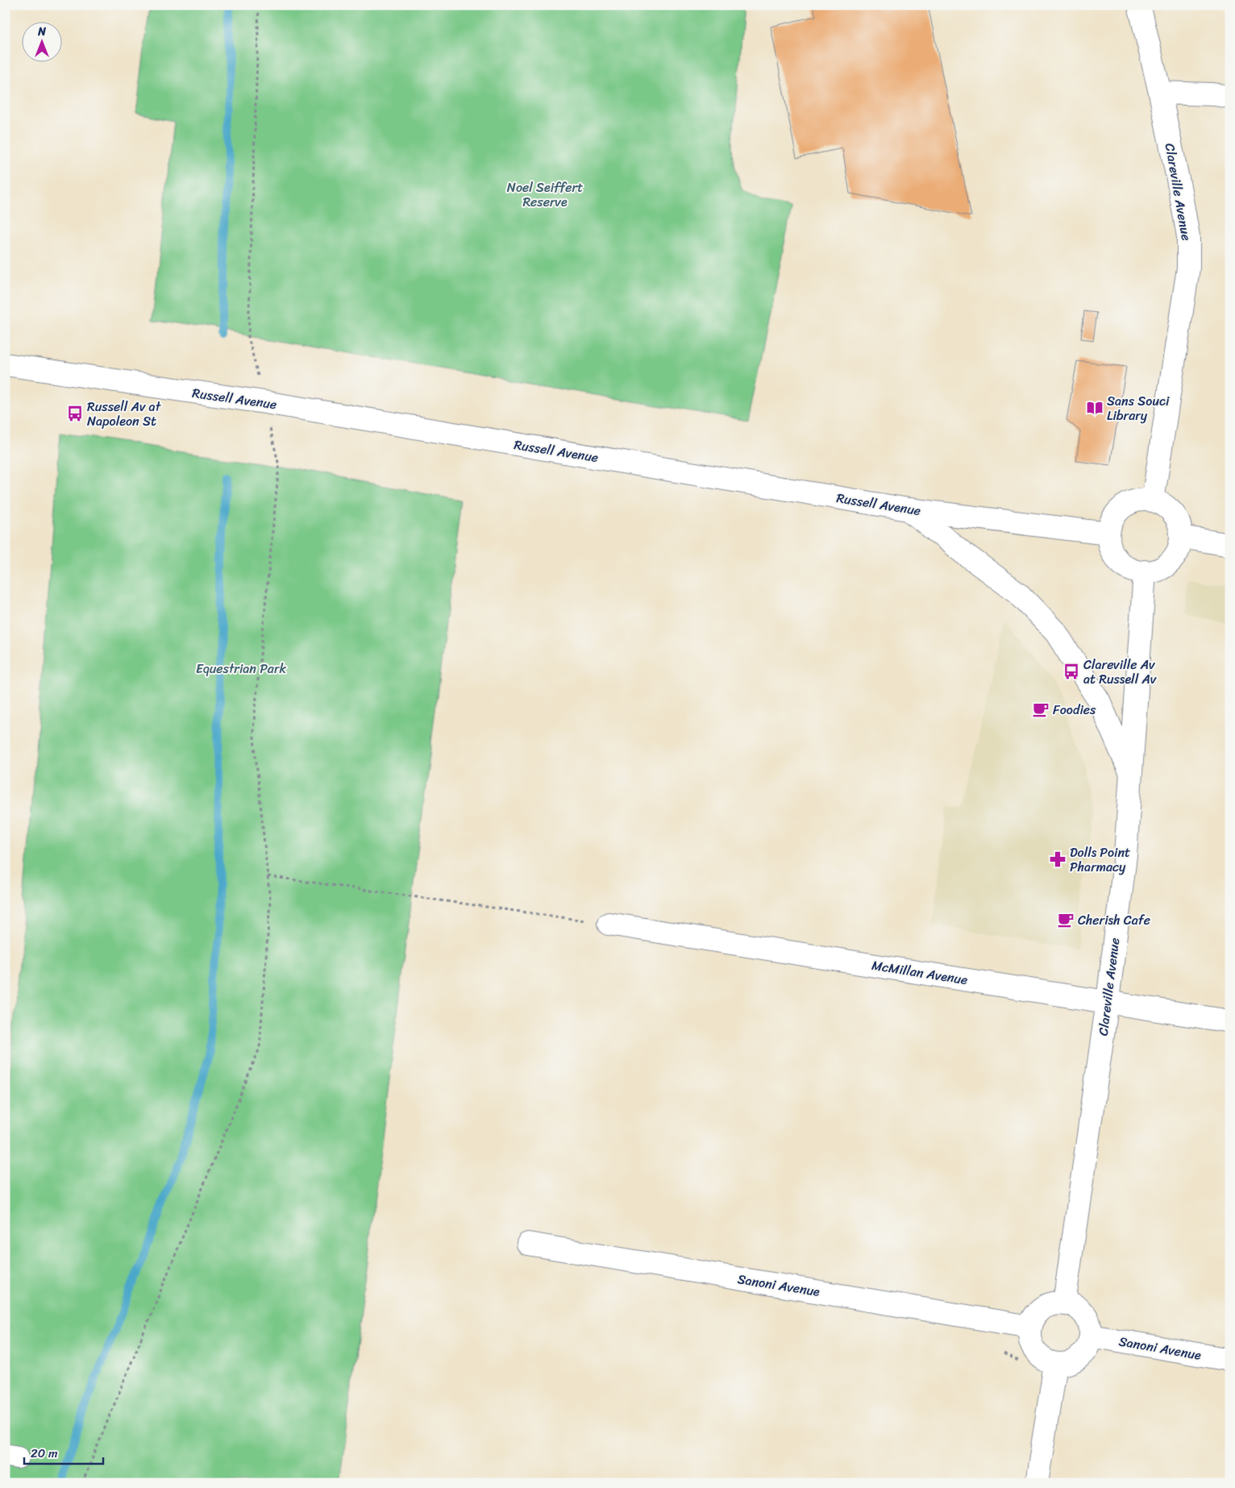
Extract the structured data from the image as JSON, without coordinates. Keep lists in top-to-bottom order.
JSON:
{
  "streets": {
    "street": [
      "Clareville Avenue",
      "Russell Avenue",
      "McMillan Avenue",
      "Sanoni Avenue"
    ]
  },
  "crossings": [
    ["Clareville Avenue", "Russell Avenue"],
    ["Clareville Avenue", "McMillan Avenue"],
    ["Clareville Avenue", "Sanoni Avenue"]
  ],
  "parks": ["Noel Seiffert Reserve", "Equestrian Park"],
  "places": {
    "library": ["Sans Souci Library"],
    "bus stop": ["Russell Av at Napoleon St", "Clareville Av at Russell Av"],
    "cafe": ["Foodies", "Cherish Cafe"],
    "pharmacy": ["Dolls Point Pharmacy"]
  },
  "scale_bar": "20 m",
  "north": "top"
}
